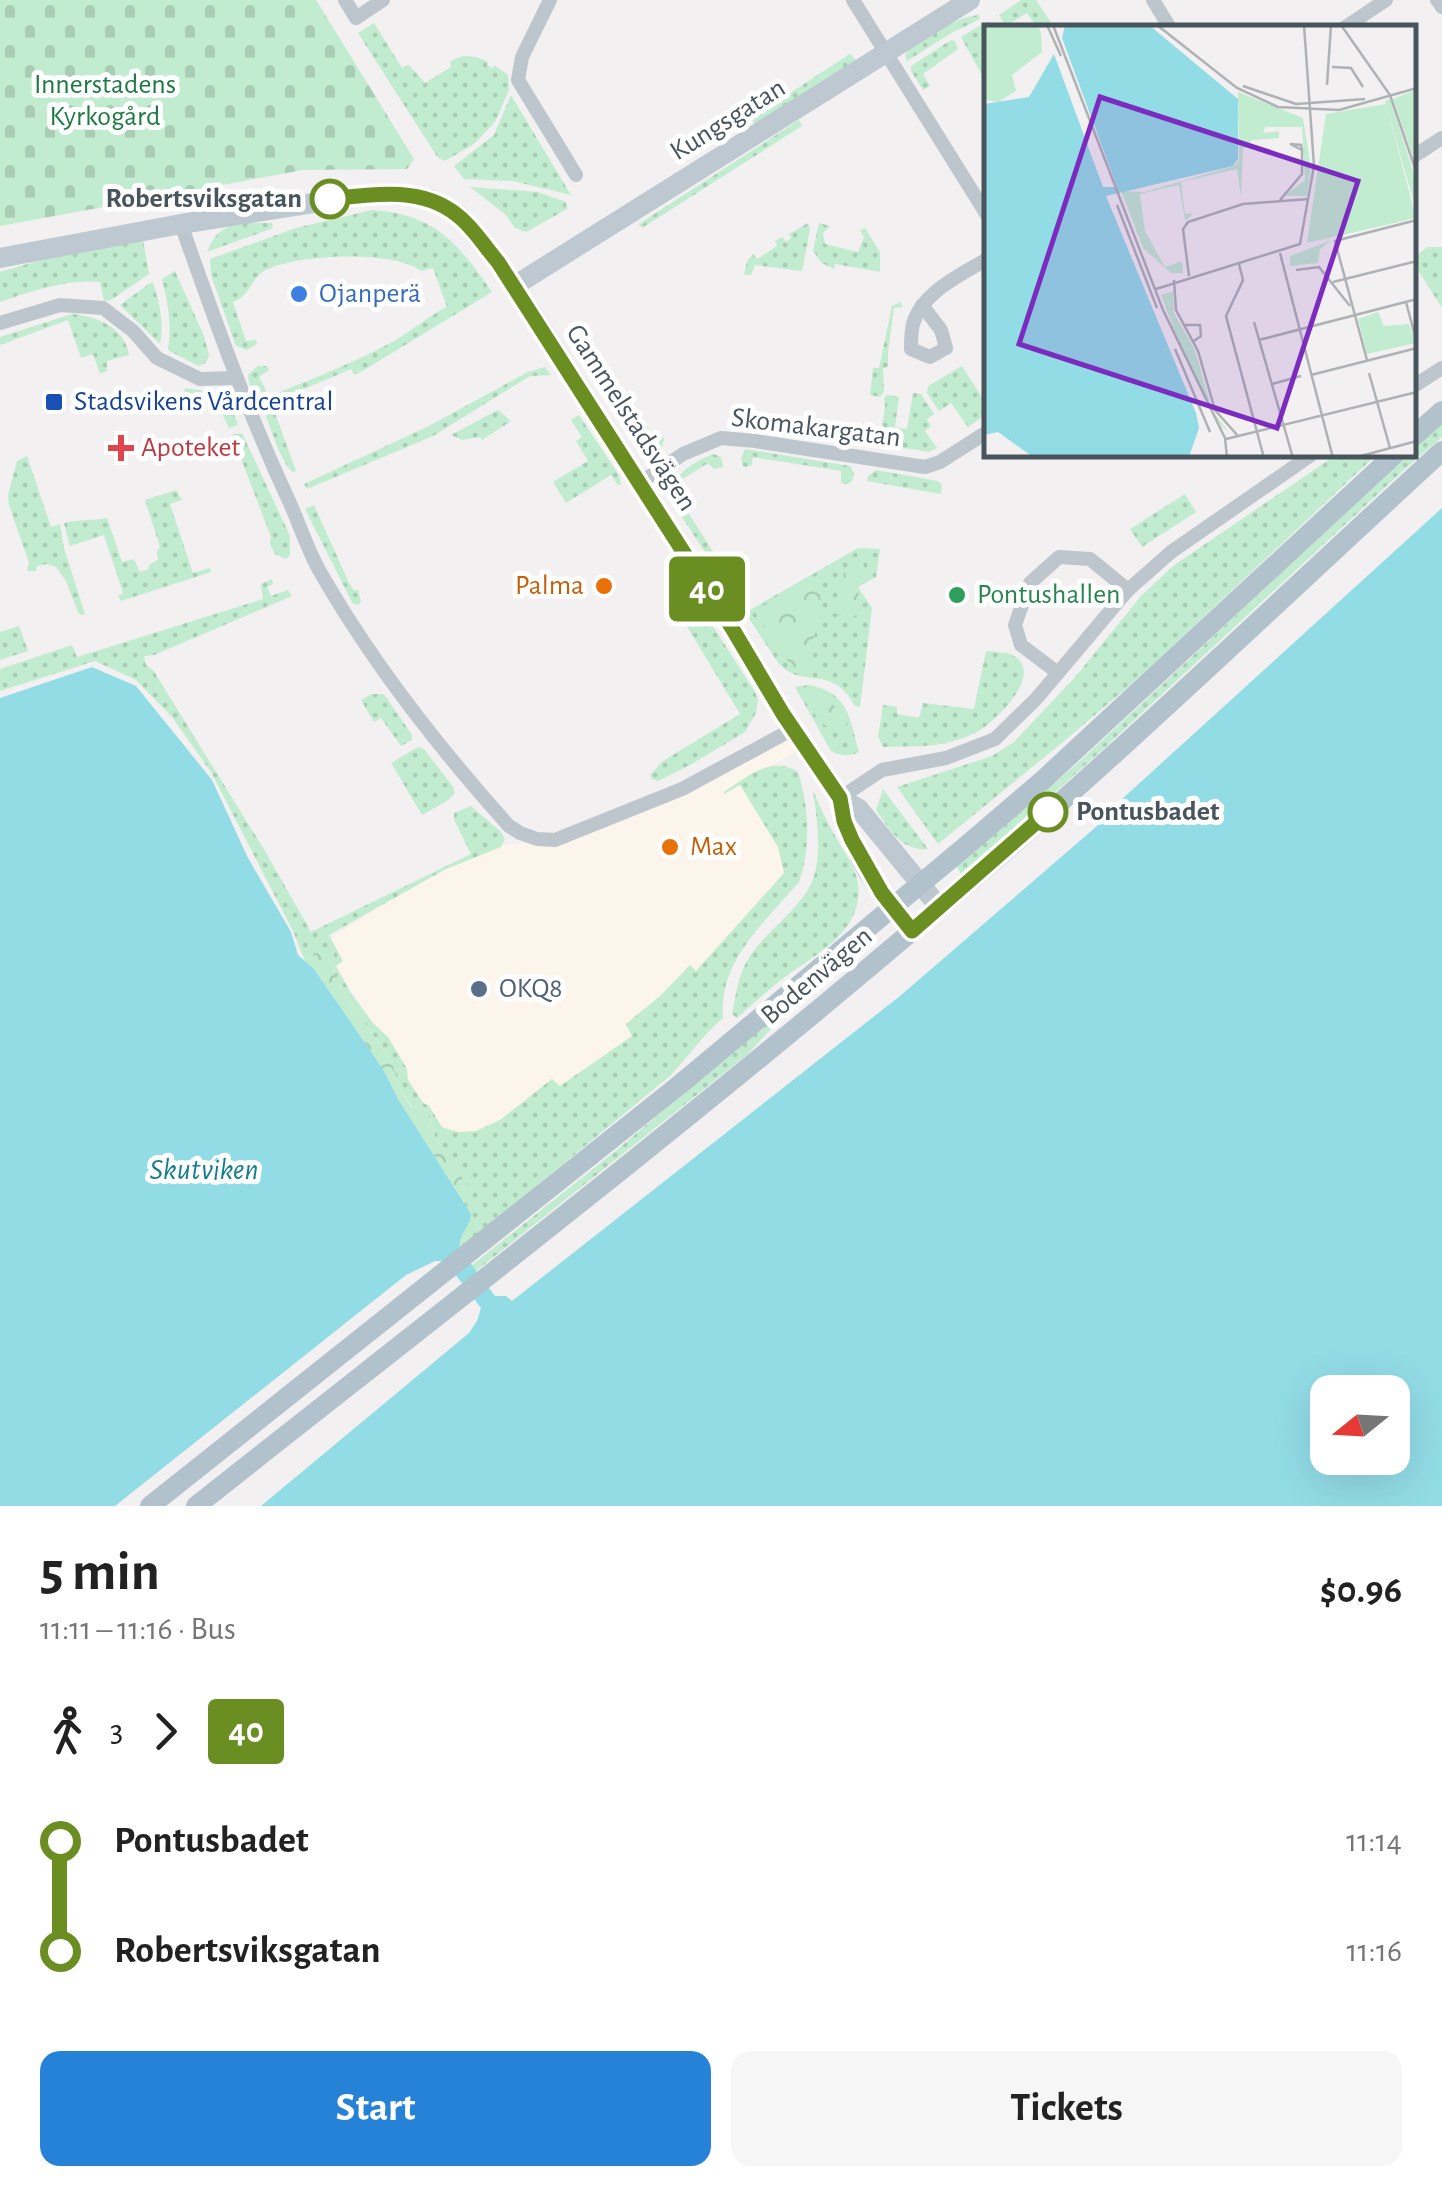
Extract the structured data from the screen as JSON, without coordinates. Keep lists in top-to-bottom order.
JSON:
{
  "streets": {
    "main road": ["Bodenvägen"],
    "street": ["Kungsgatan", "Gammelstadsvägen", "Skomakargatan"]
  },
  "crossings": [
    ["Kungsgatan", "Gammelstadsvägen"],
    ["Gammelstadsvägen", "Skomakargatan"],
    ["Gammelstadsvägen", "Bodenvägen"]
  ],
  "water": ["Skutviken"],
  "parks": ["Innerstadens Kyrkogård"],
  "places": {
    "other": [
      "Robertsviksgatan",
      "Ojanperä",
      "Palma",
      "Pontushallen",
      "Pontusbadet",
      "Max",
      "OKQ8"
    ],
    "transit": ["Stadsvikens Vårdcentral"],
    "health": ["Apoteket"]
  },
  "lines": ["bus line 40"],
  "north": "left",
  "page": {
    "on_map": "40",
    "heading": ["5 min", "11:11 – 11:16 · Bus", "$0.96"],
    "legs": ["3", "40"],
    "list": [
      {
        "name": "Pontusbadet",
        "value": "11:14"
      },
      {
        "name": "Robertsviksgatan",
        "value": "11:16"
      }
    ],
    "buttons": ["Start", "Tickets"]
  }
}
